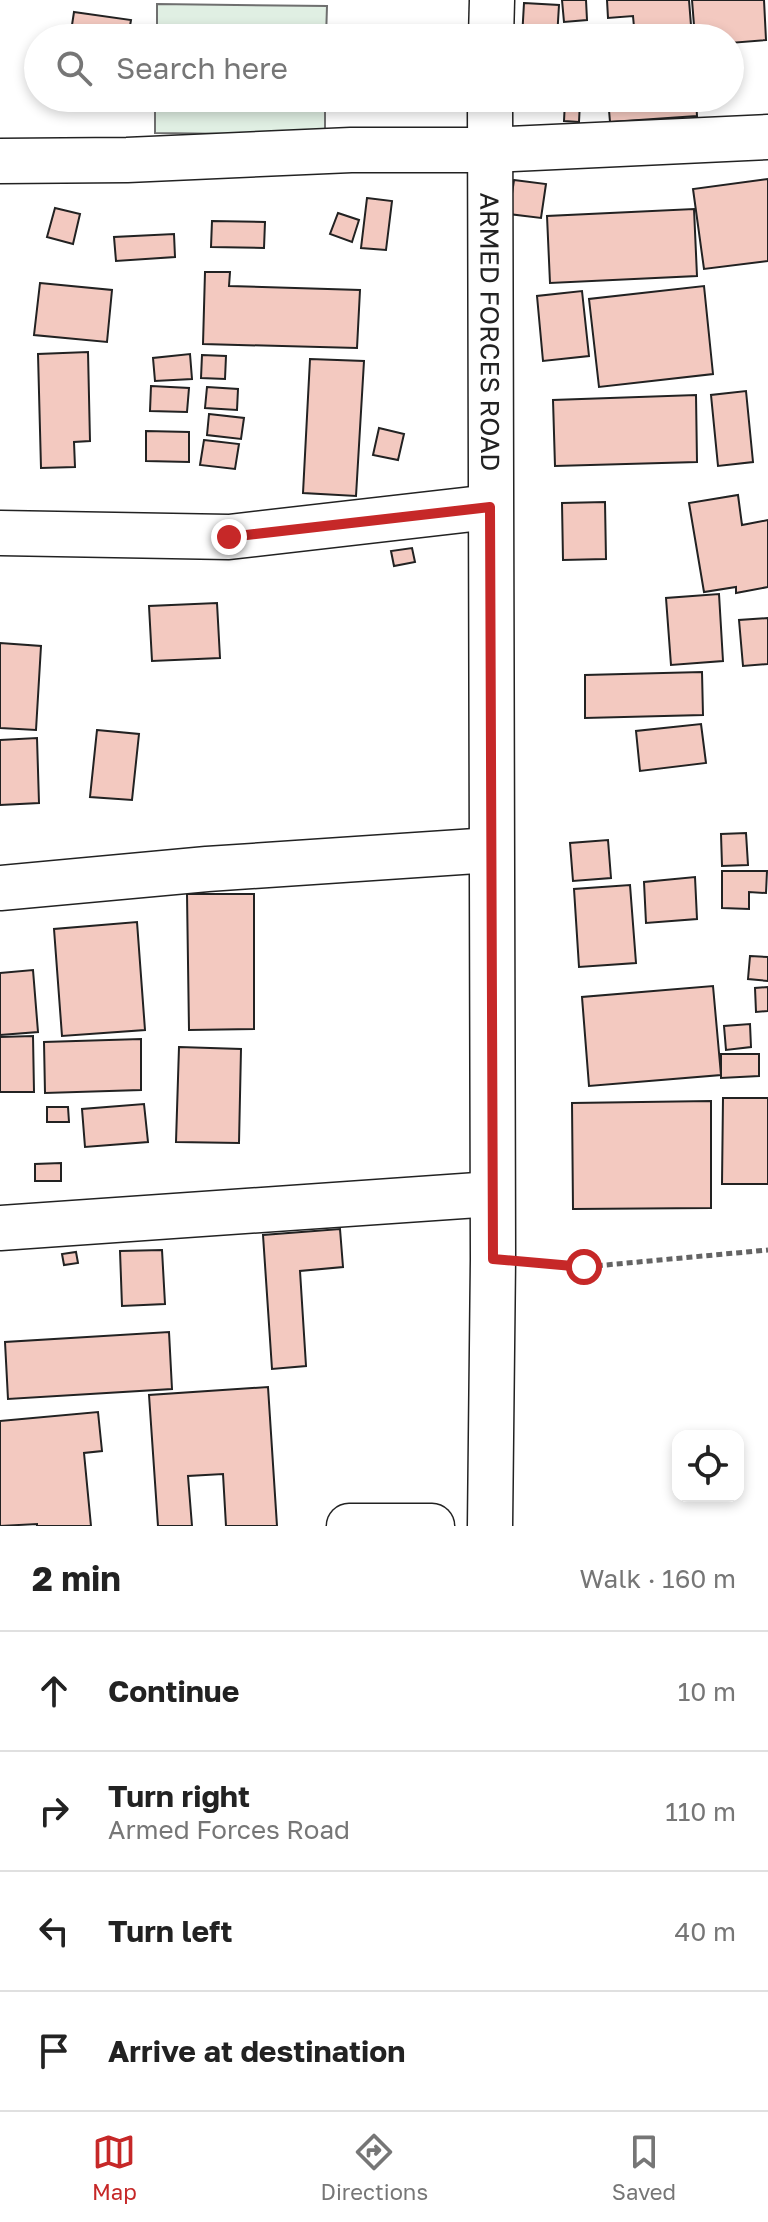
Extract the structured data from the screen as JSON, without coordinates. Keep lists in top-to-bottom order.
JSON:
{
  "streets": {
    "street": ["ARMED FORCES ROAD"]
  },
  "page": {
    "search": "Search here",
    "heading": ["2 min", "Walk · 160 m"],
    "list": [
      ["Continue", "10 m"],
      ["Turn right", "Armed Forces Road", "110 m"],
      ["Turn left", "40 m"],
      "Arrive at destination"
    ],
    "nav": ["Map", "Directions", "Saved"]
  }
}
